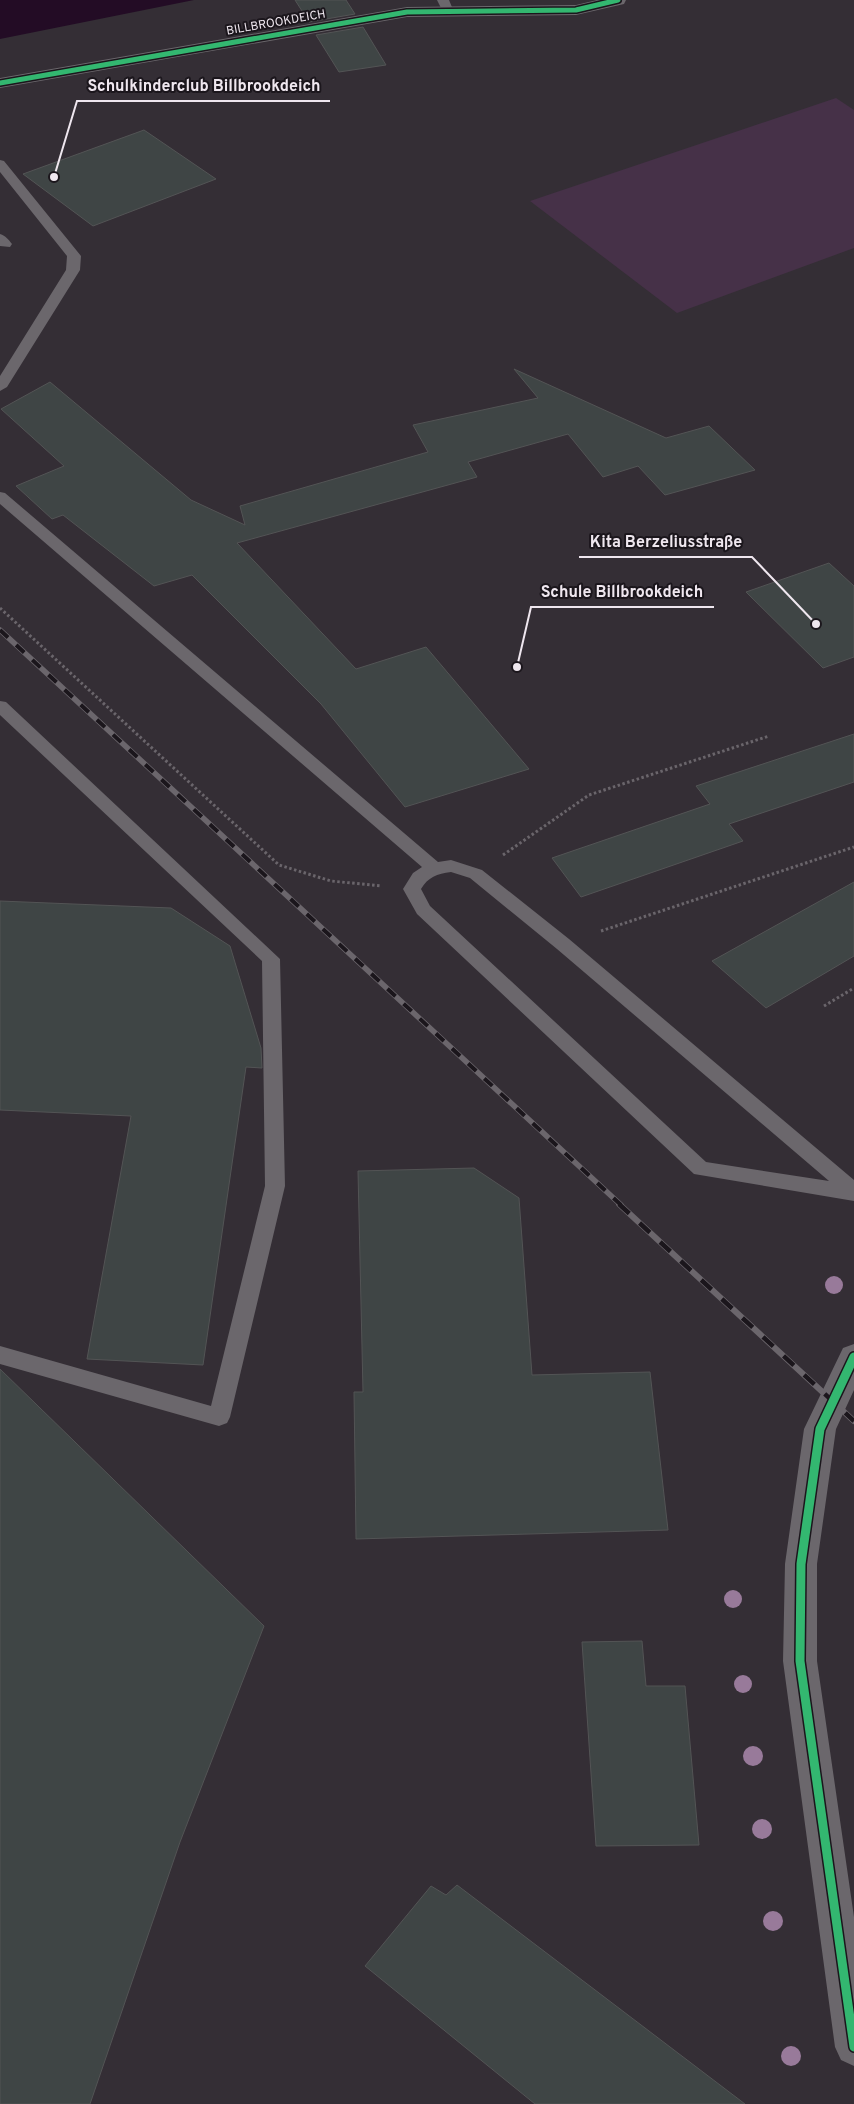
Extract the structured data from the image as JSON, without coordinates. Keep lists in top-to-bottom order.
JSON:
{
  "streets": {
    "street": ["BILLBROOKDEICH"]
  },
  "places": ["Schulkinderclub Billbrookdeich", "Kita Berzeliusstraße", "Schule Billbrookdeich"]
}
